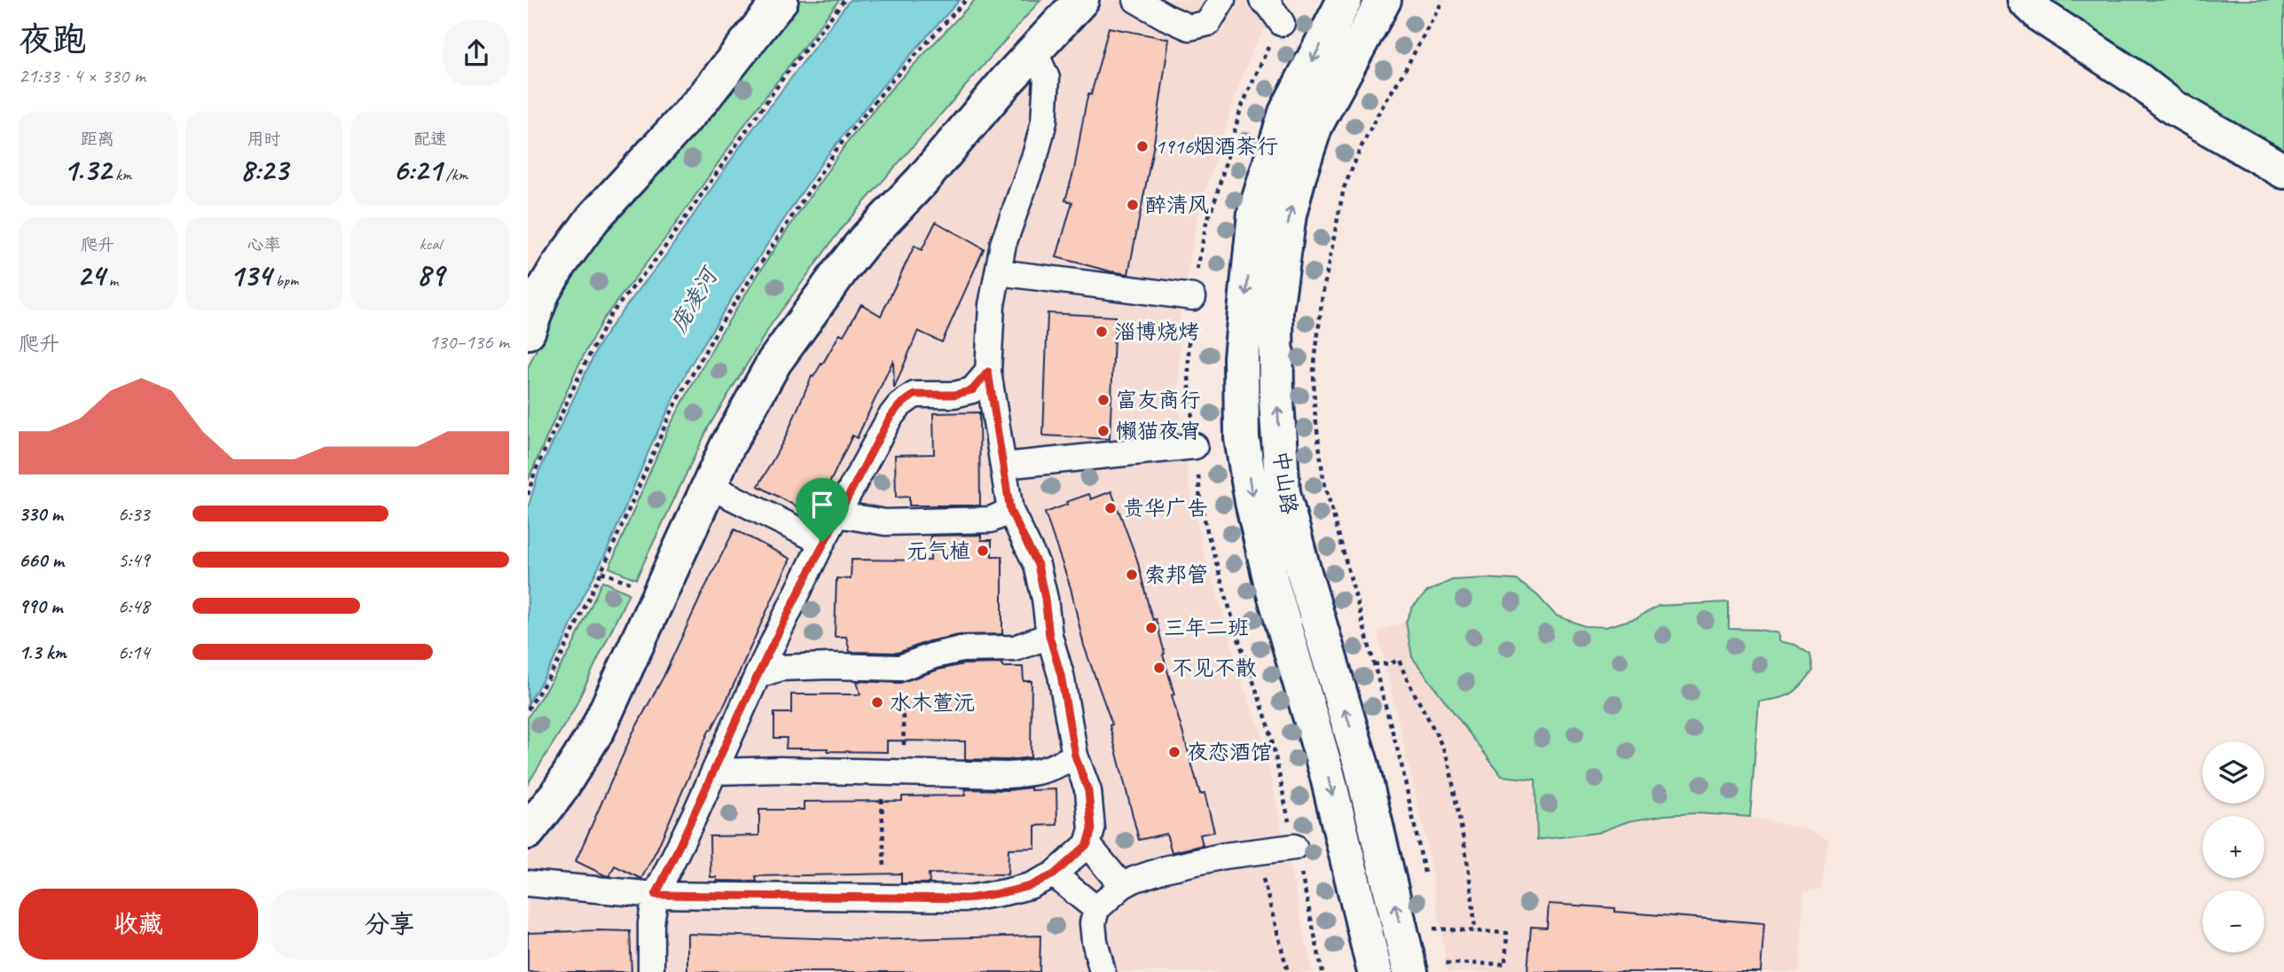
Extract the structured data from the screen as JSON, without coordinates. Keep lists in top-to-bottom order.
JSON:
{
  "streets": {
    "main road": ["中山路"]
  },
  "water": ["庞凌河"],
  "places": [
    "1916烟酒茶行",
    "醉清风",
    "淄博烧烤",
    "富友商行",
    "懒猫夜宵",
    "贵华广告",
    "元气植",
    "索邦管",
    "三年二班",
    "不见不散",
    "水木萱沅",
    "夜恋酒馆"
  ],
  "page": {
    "heading": ["夜跑", "21:33 · 4 × 330 m"],
    "stats": [
      ["距离", "1.32 km"],
      ["用时", "8:23"],
      ["配速", "6:21 /km"],
      ["爬升", "24 m"],
      ["心率", "134 bpm"],
      ["kcal", "89"]
    ],
    "chart": ["爬升", "130–136 m"],
    "list": [
      {
        "name": "330 m",
        "note": "6:33"
      },
      {
        "name": "660 m",
        "note": "5:49"
      },
      {
        "name": "990 m",
        "note": "6:48"
      },
      {
        "name": "1.3 km",
        "note": "6:14"
      }
    ],
    "map_buttons": ["+", "−"],
    "buttons": ["收藏", "分享"]
  }
}
